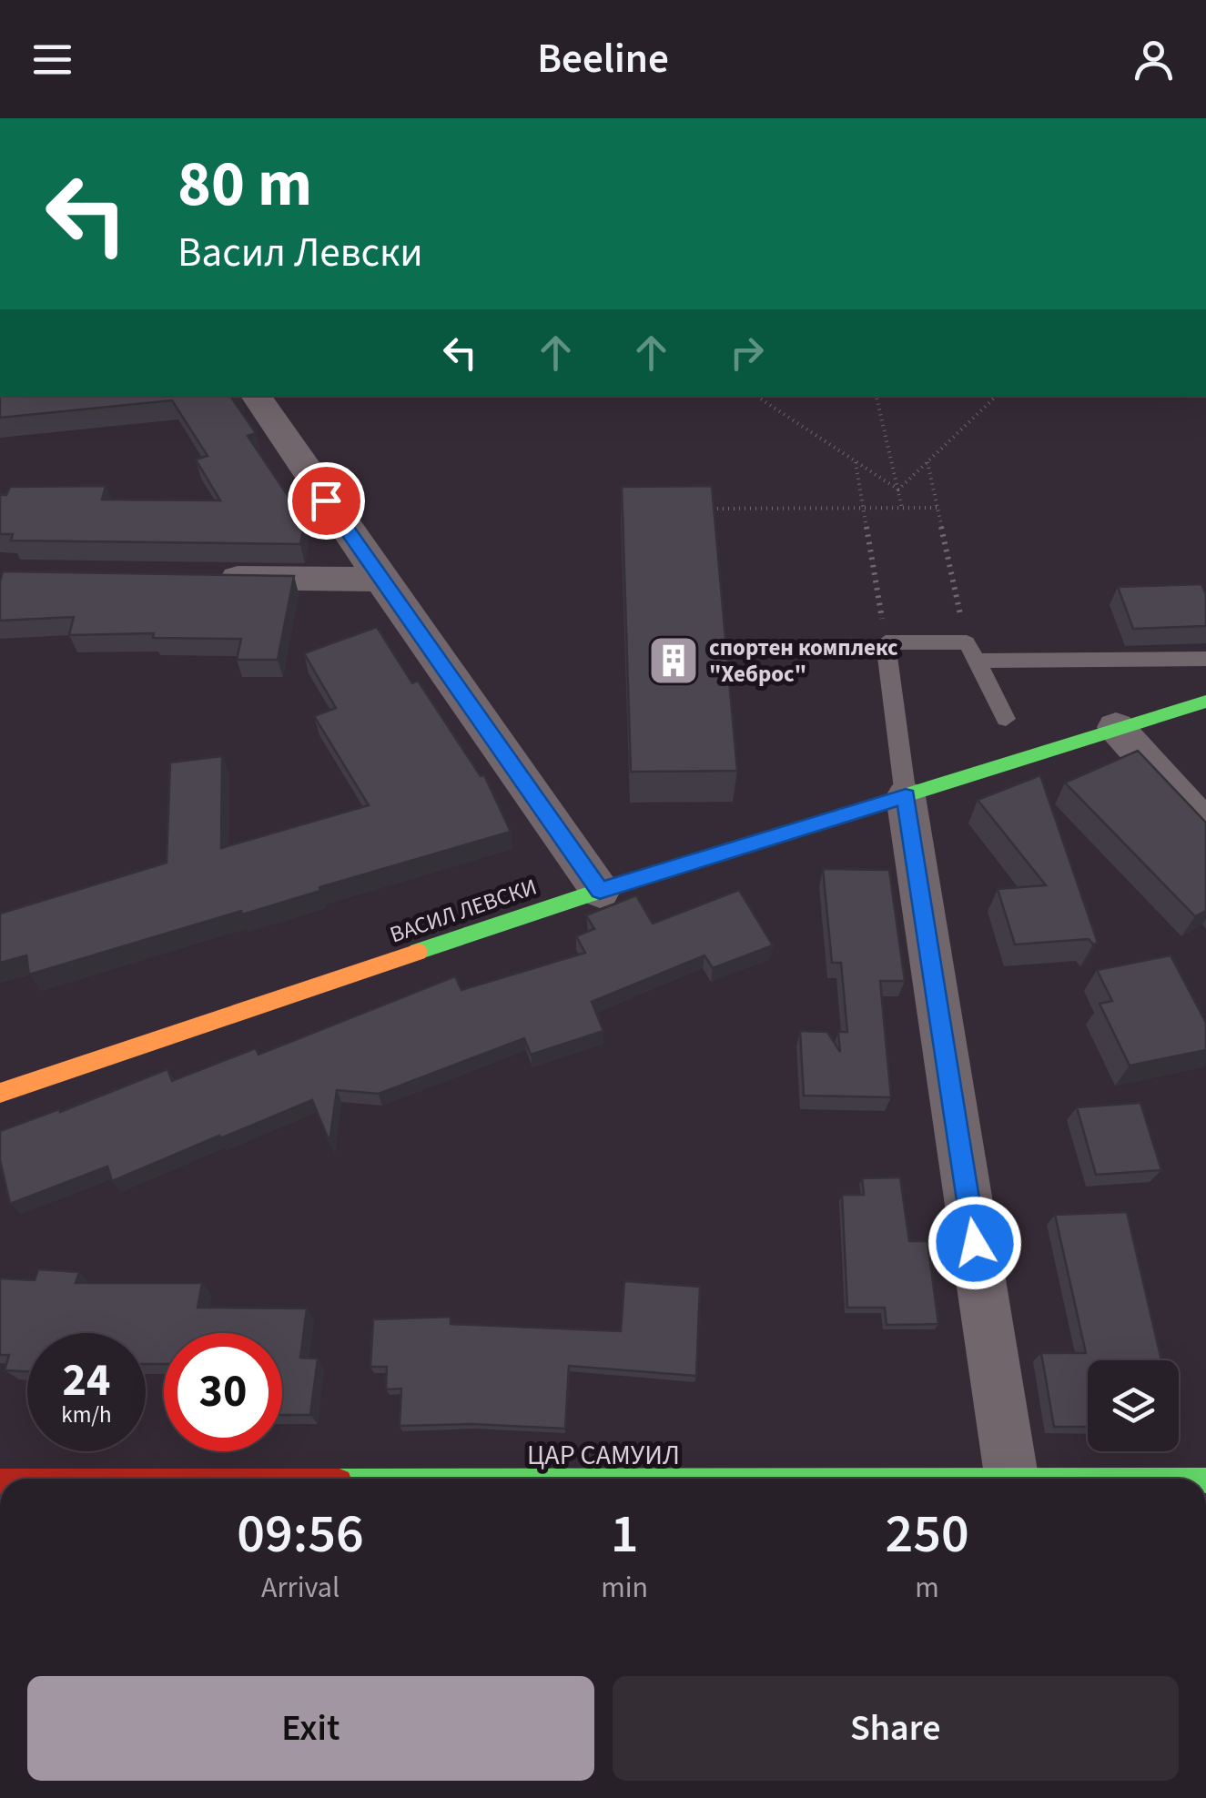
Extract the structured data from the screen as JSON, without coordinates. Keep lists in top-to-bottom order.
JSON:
{
  "streets": {
    "street": ["ВАСИЛ ЛЕВСКИ"]
  },
  "places": {
    "building": ["спортен комплекс \"Хеброс\""]
  },
  "page": {
    "header": "Beeline",
    "turn": ["80 m", "Васил Левски"],
    "speed": "24 km/h",
    "limit": "30",
    "eta": [
      "09:56",
      "Arrival",
      "1",
      "min",
      "250",
      "m"
    ],
    "buttons": ["Exit", "Share"]
  }
}
